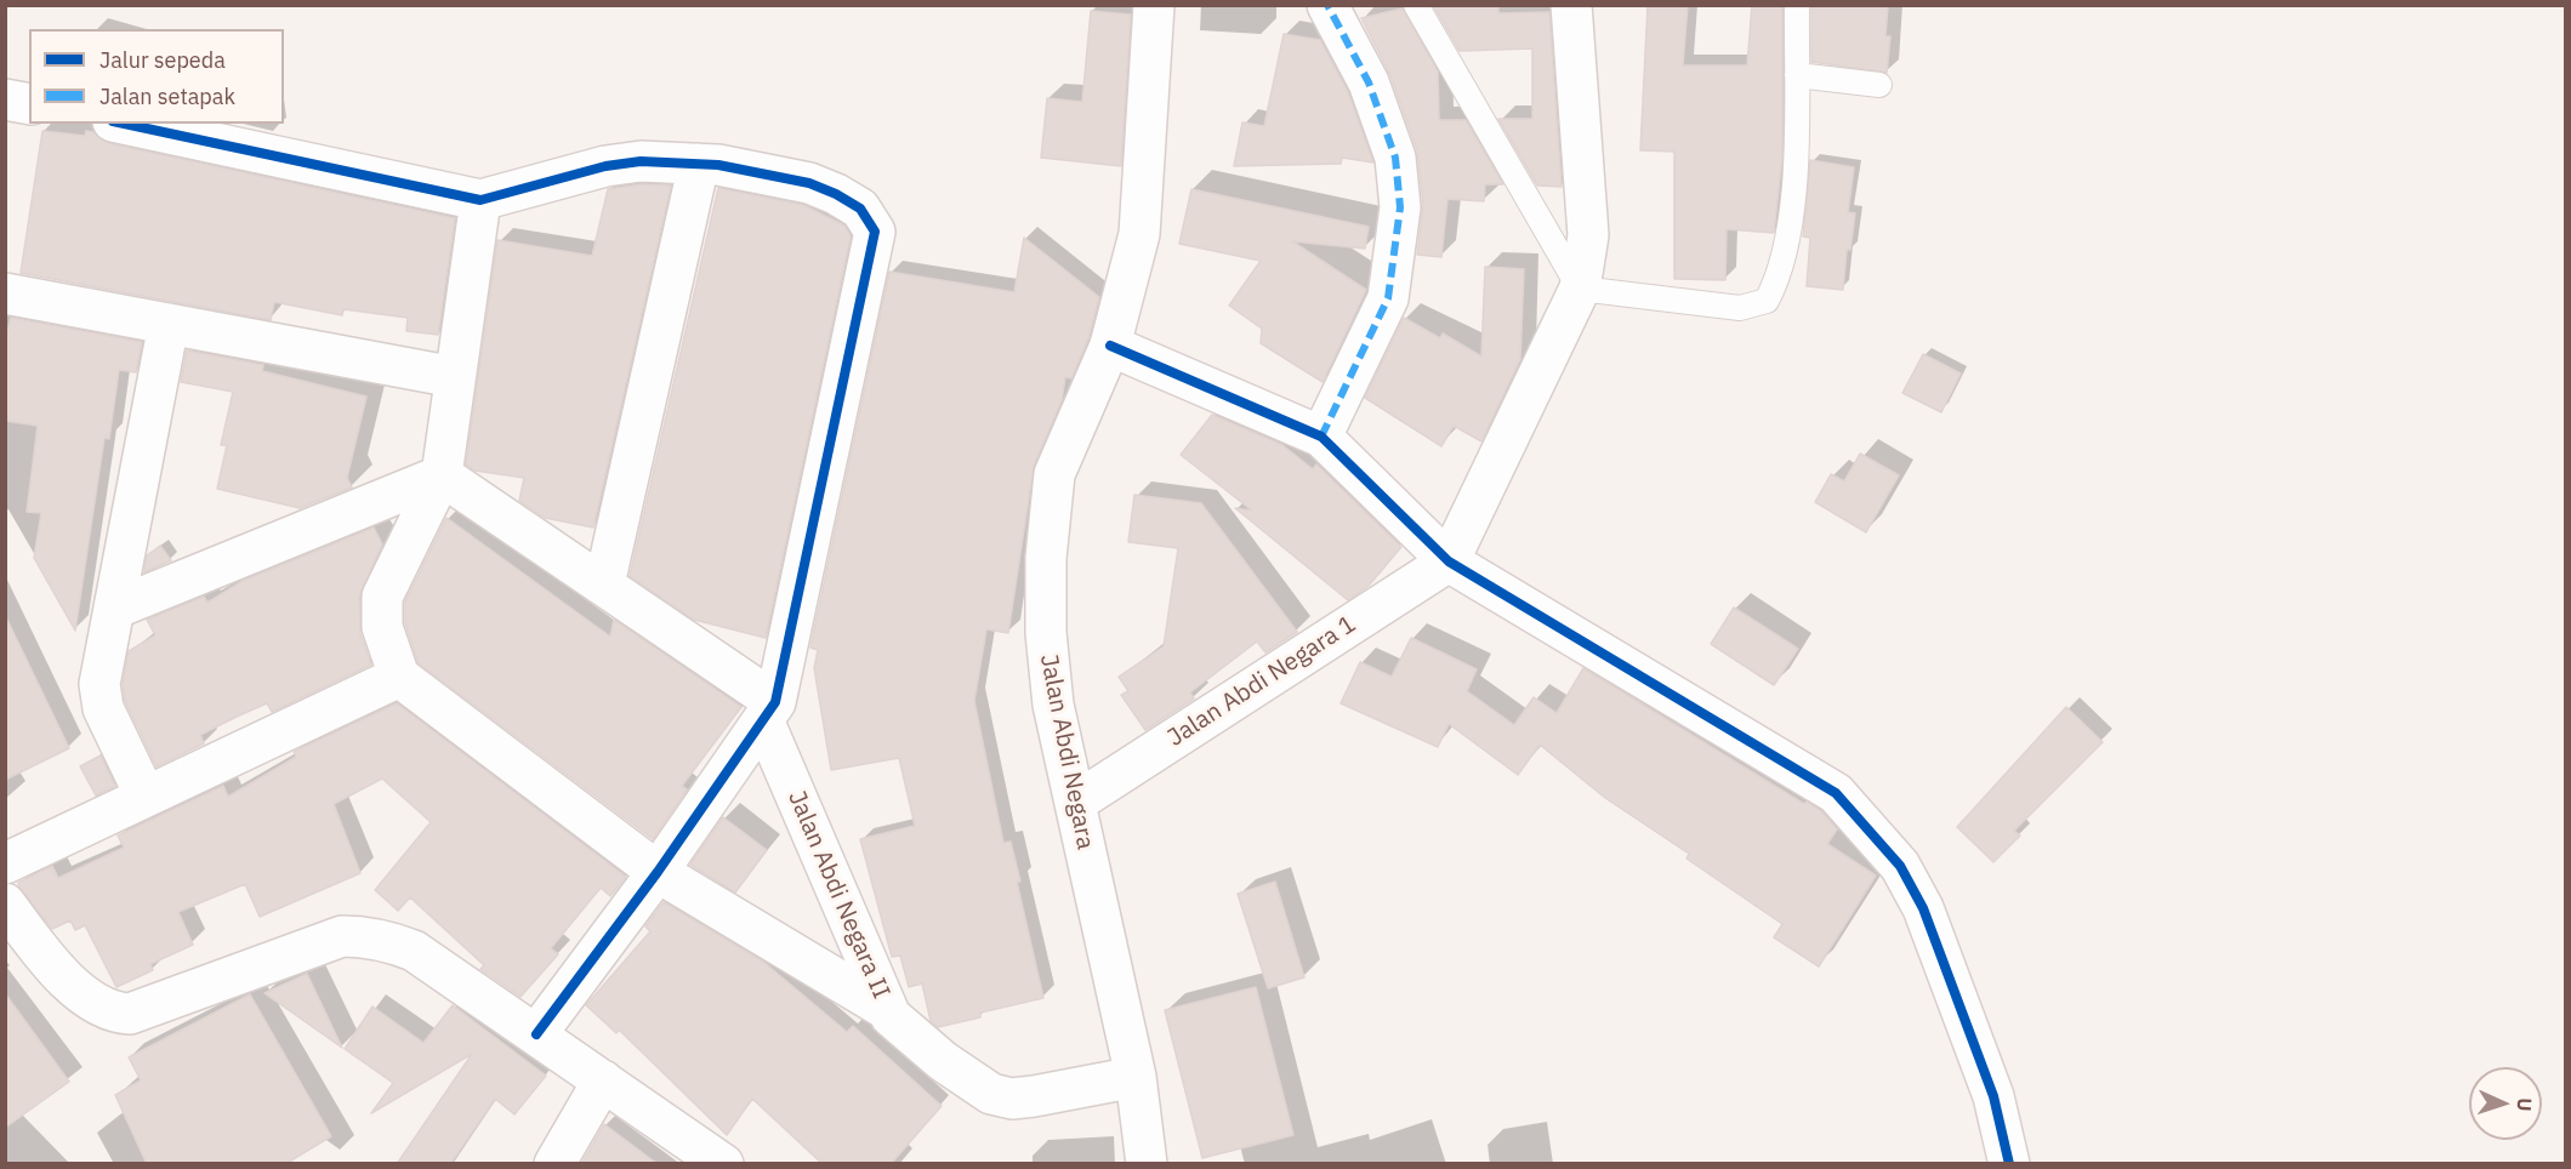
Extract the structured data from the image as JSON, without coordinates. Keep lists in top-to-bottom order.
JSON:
{
  "streets": {
    "street": ["Jalan Abdi Negara 1", "Jalan Abdi Negara", "Jalan Abdi Negara II"]
  },
  "crossings": [
    ["Jalan Abdi Negara 1", "Jalan Abdi Negara"],
    ["Jalan Abdi Negara", "Jalan Abdi Negara II"]
  ],
  "legend": ["Jalur sepeda", "Jalan setapak"],
  "north": "right"
}
